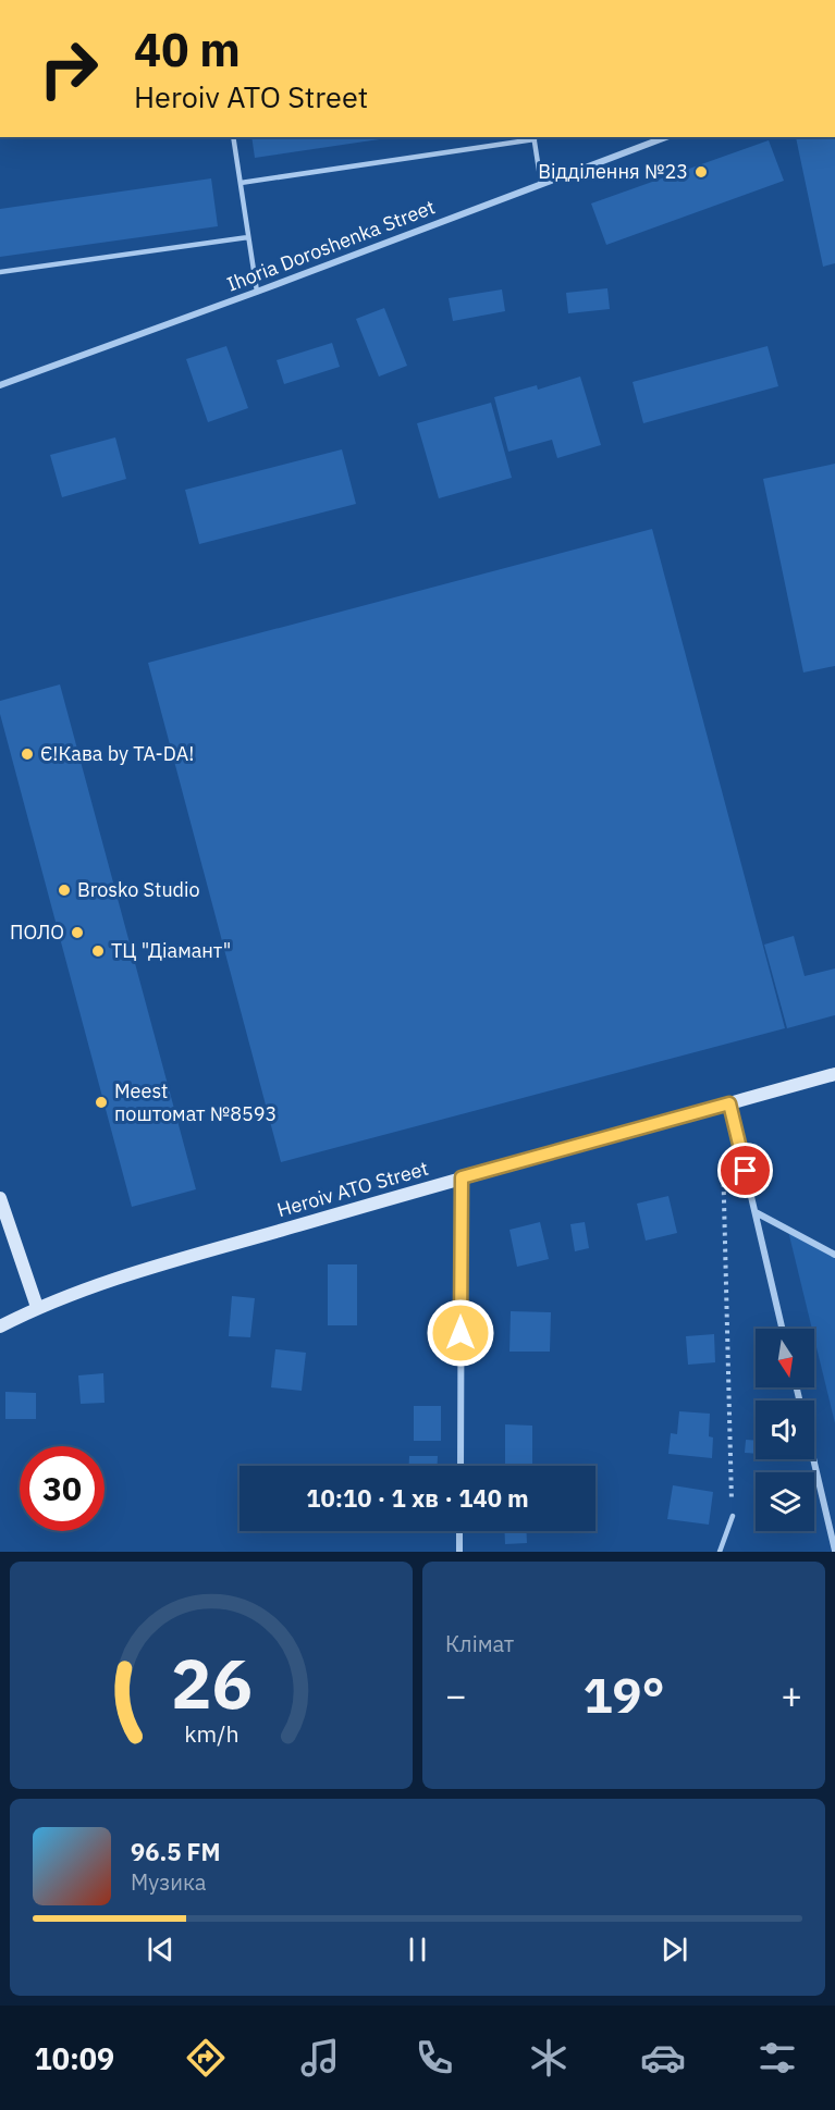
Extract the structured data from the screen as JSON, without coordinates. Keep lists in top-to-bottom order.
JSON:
{
  "streets": {
    "main road": ["Heroiv ATO Street"],
    "street": ["Ihoria Doroshenka Street"]
  },
  "places": [
    "Відділення №23",
    "Є!Кава by TA-DA!",
    "Brosko Studio",
    "ПОЛО",
    "ТЦ \"Діамант\"",
    "Meest поштомат №8593"
  ],
  "north": "bottom",
  "page": {
    "turn": ["40 m", "Heroiv ATO Street"],
    "limit": "30",
    "trip": "10:10 · 1 хв · 140 m",
    "tile": "Клімат",
    "heat": ["−", "19°", "+"],
    "song": ["96.5 FM", "Музика"],
    "tabs": "10:09",
    "gauge": ["26", "km/h"]
  }
}
